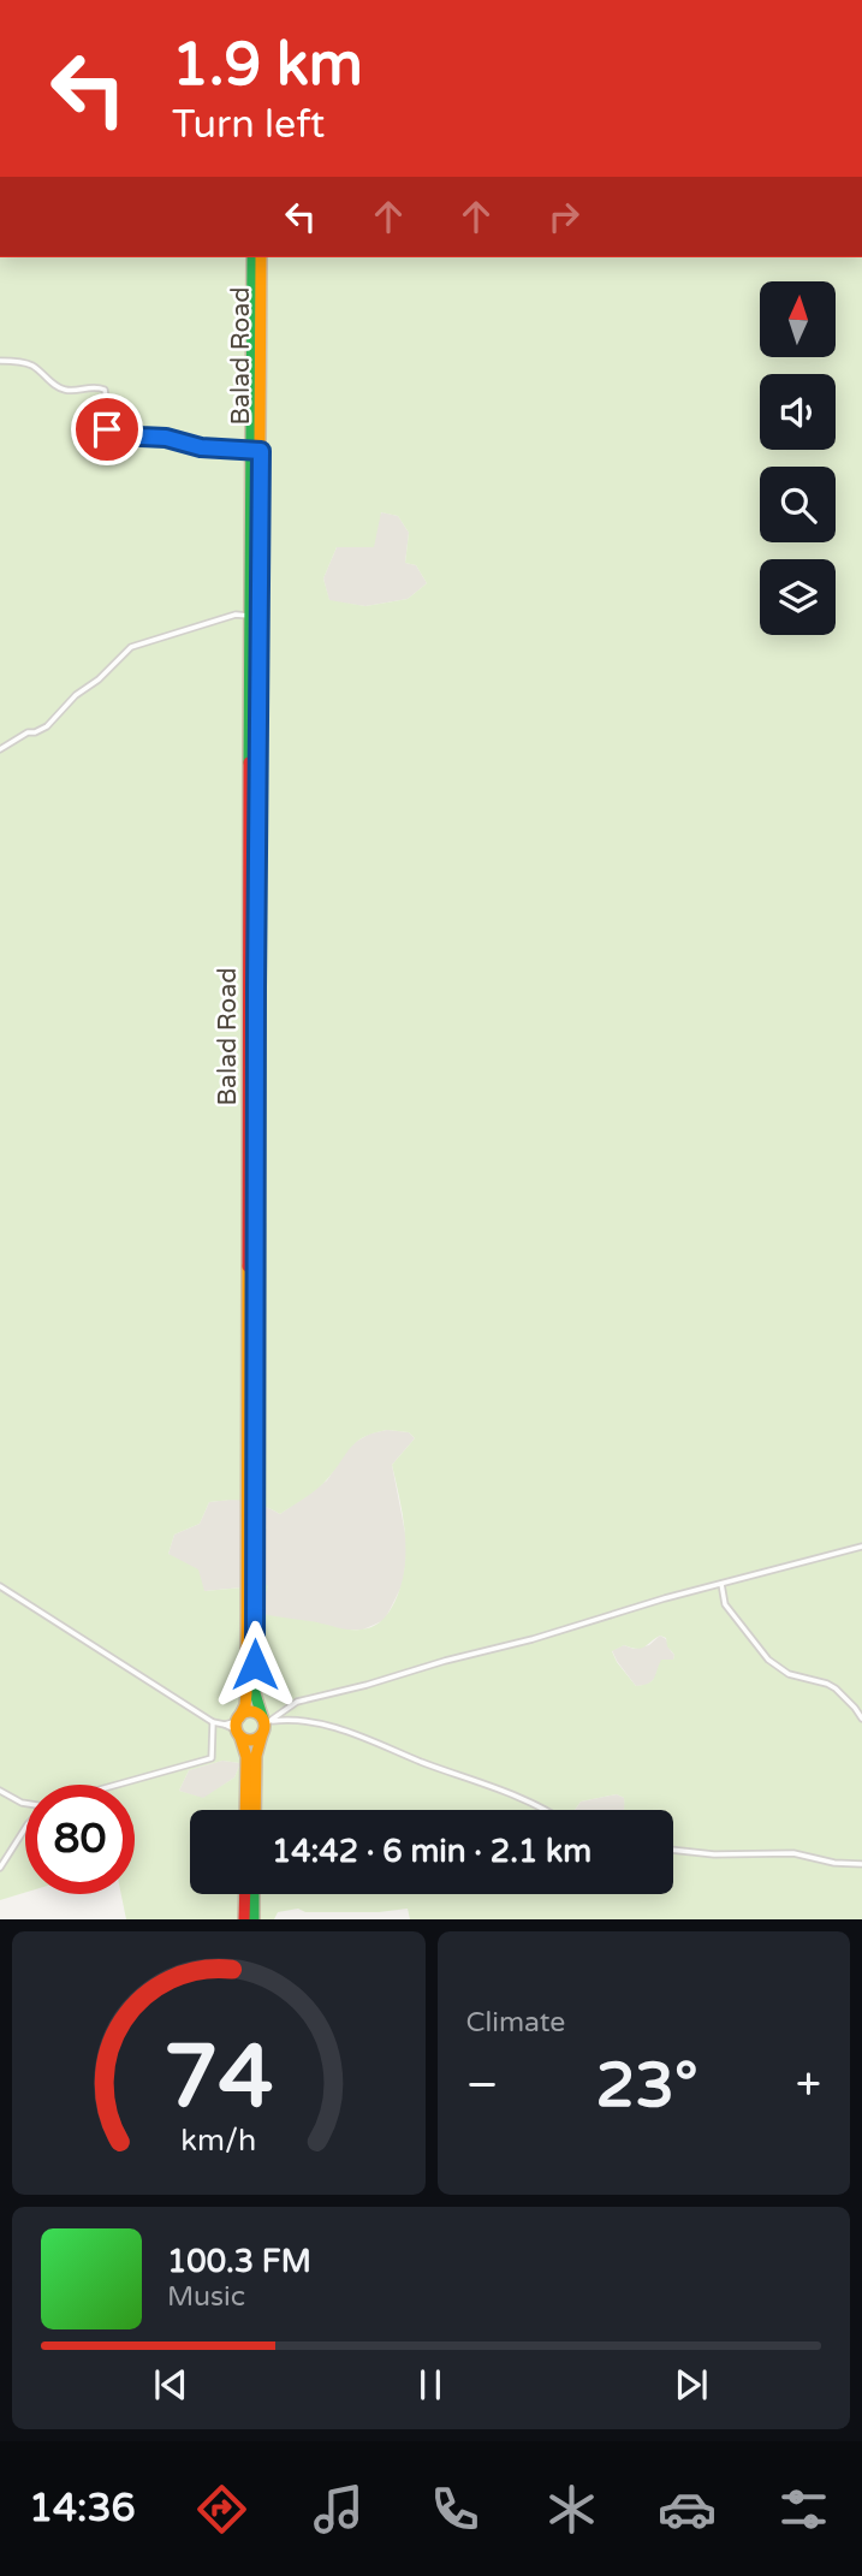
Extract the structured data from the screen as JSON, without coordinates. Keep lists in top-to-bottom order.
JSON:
{
  "streets": {
    "highway": ["Balad Road"]
  },
  "north": "top",
  "page": {
    "turn": ["1.9 km", "Turn left"],
    "limit": "80",
    "trip": "14:42 · 6 min · 2.1 km",
    "tile": "Climate",
    "heat": ["−", "23°", "+"],
    "song": ["100.3 FM", "Music"],
    "tabs": "14:36",
    "gauge": ["74", "km/h"]
  }
}
